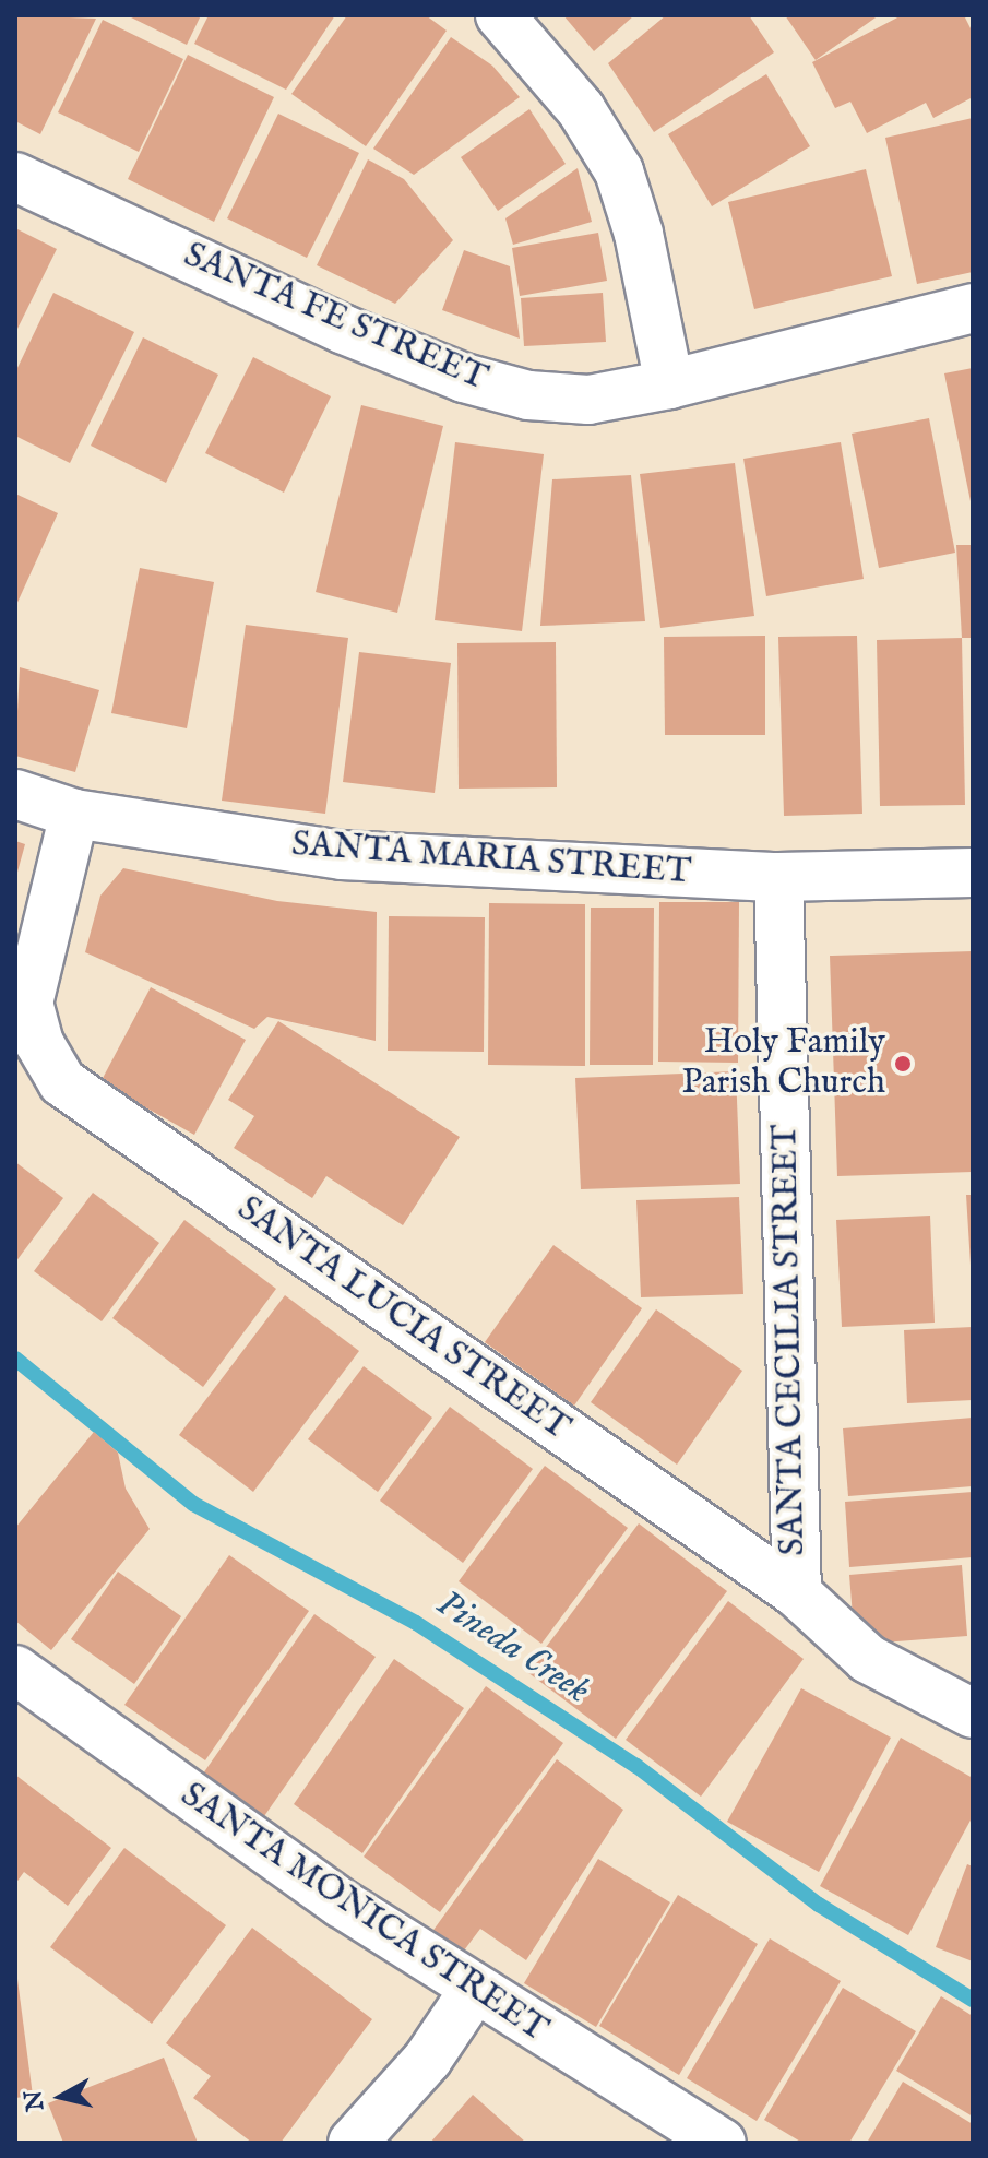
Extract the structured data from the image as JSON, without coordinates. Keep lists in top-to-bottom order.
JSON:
{
  "streets": {
    "street": [
      "SANTA FE STREET",
      "SANTA MARIA STREET",
      "SANTA LUCIA STREET",
      "SANTA CECILIA STREET",
      "SANTA MONICA STREET"
    ]
  },
  "crossings": [
    ["SANTA MARIA STREET", "SANTA LUCIA STREET"],
    ["SANTA MARIA STREET", "SANTA CECILIA STREET"],
    ["SANTA LUCIA STREET", "SANTA CECILIA STREET"]
  ],
  "water": ["Pineda Creek"],
  "places": ["Holy Family Parish Church"],
  "north": "left"
}
